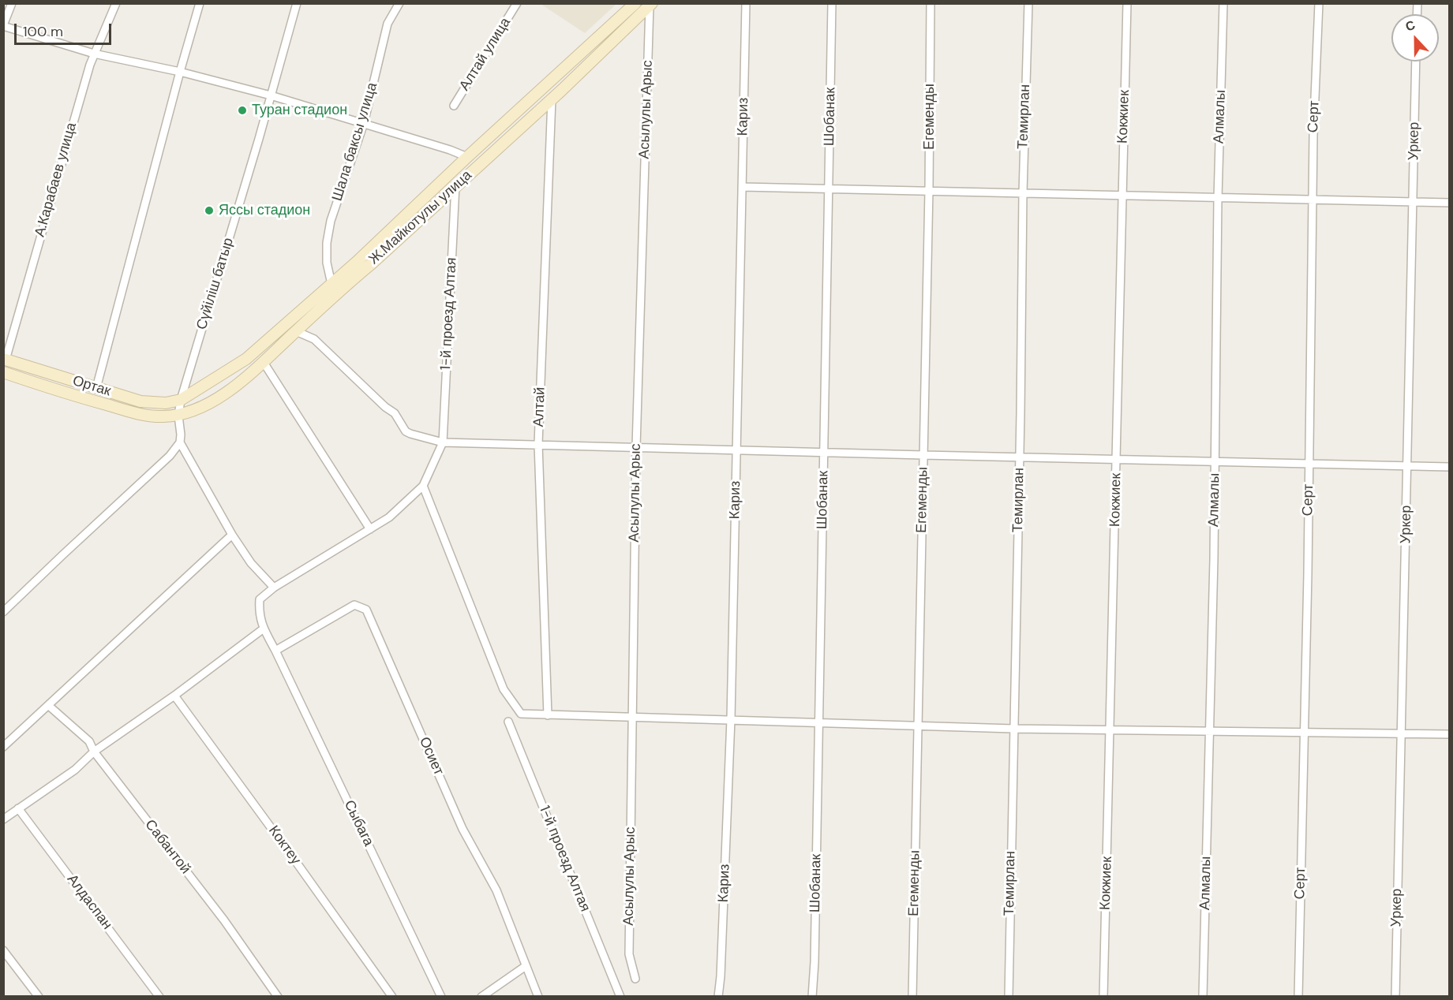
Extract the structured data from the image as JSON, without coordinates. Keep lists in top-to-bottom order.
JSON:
{
  "streets": {
    "street": [
      "Алтай улица",
      "Асылулы Арыс",
      "Кариз",
      "Шобанак",
      "Егеменды",
      "Темирлан",
      "Кокжиек",
      "Алмалы",
      "Серт",
      "Уркер",
      "Шала баксы улица",
      "А.Карабаев улица",
      "Ж.Майкотулы улица",
      "Сүйіліш батыр",
      "1-й проезд Алтая",
      "Ортак",
      "Алтай",
      "Осиет",
      "Сыбага",
      "Коктеу",
      "Сабантой",
      "Алдаспан"
    ]
  },
  "crossings": [
    ["Асылулы Арыс", "Ж.Майкотулы улица"],
    ["Шала баксы улица", "Ж.Майкотулы улица"],
    ["А.Карабаев улица", "Ортак"],
    ["Ж.Майкотулы улица", "Сүйіліш батыр"],
    ["Ж.Майкотулы улица", "1-й проезд Алтая"],
    ["Ж.Майкотулы улица", "Ортак"],
    ["Ж.Майкотулы улица", "Алтай"],
    ["Сүйіліш батыр", "Ортак"],
    ["Осиет", "Сыбага"]
  ],
  "places": ["Туран стадион", "Яссы стадион"],
  "scale_bar": "100 m",
  "north": "top"
}
